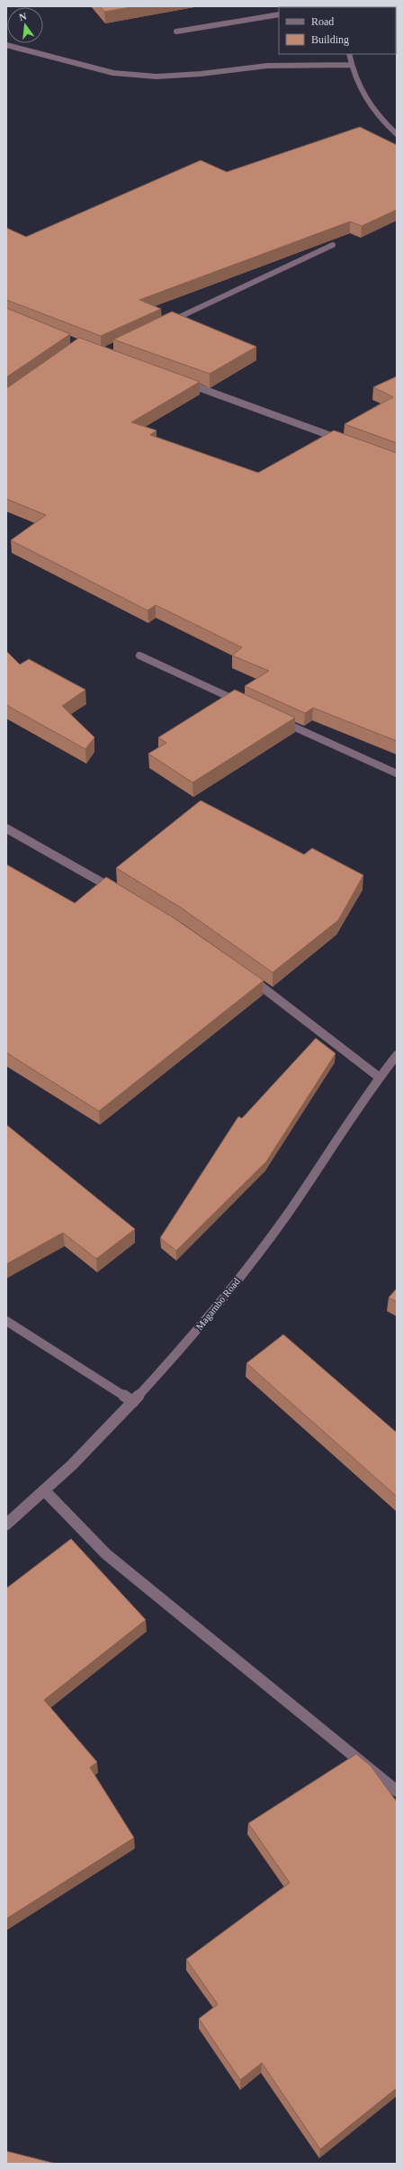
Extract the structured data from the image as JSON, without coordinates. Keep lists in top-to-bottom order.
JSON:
{
  "streets": {
    "street": ["Magambo Road"]
  },
  "legend": ["Road", "Building"],
  "north": "top"
}
